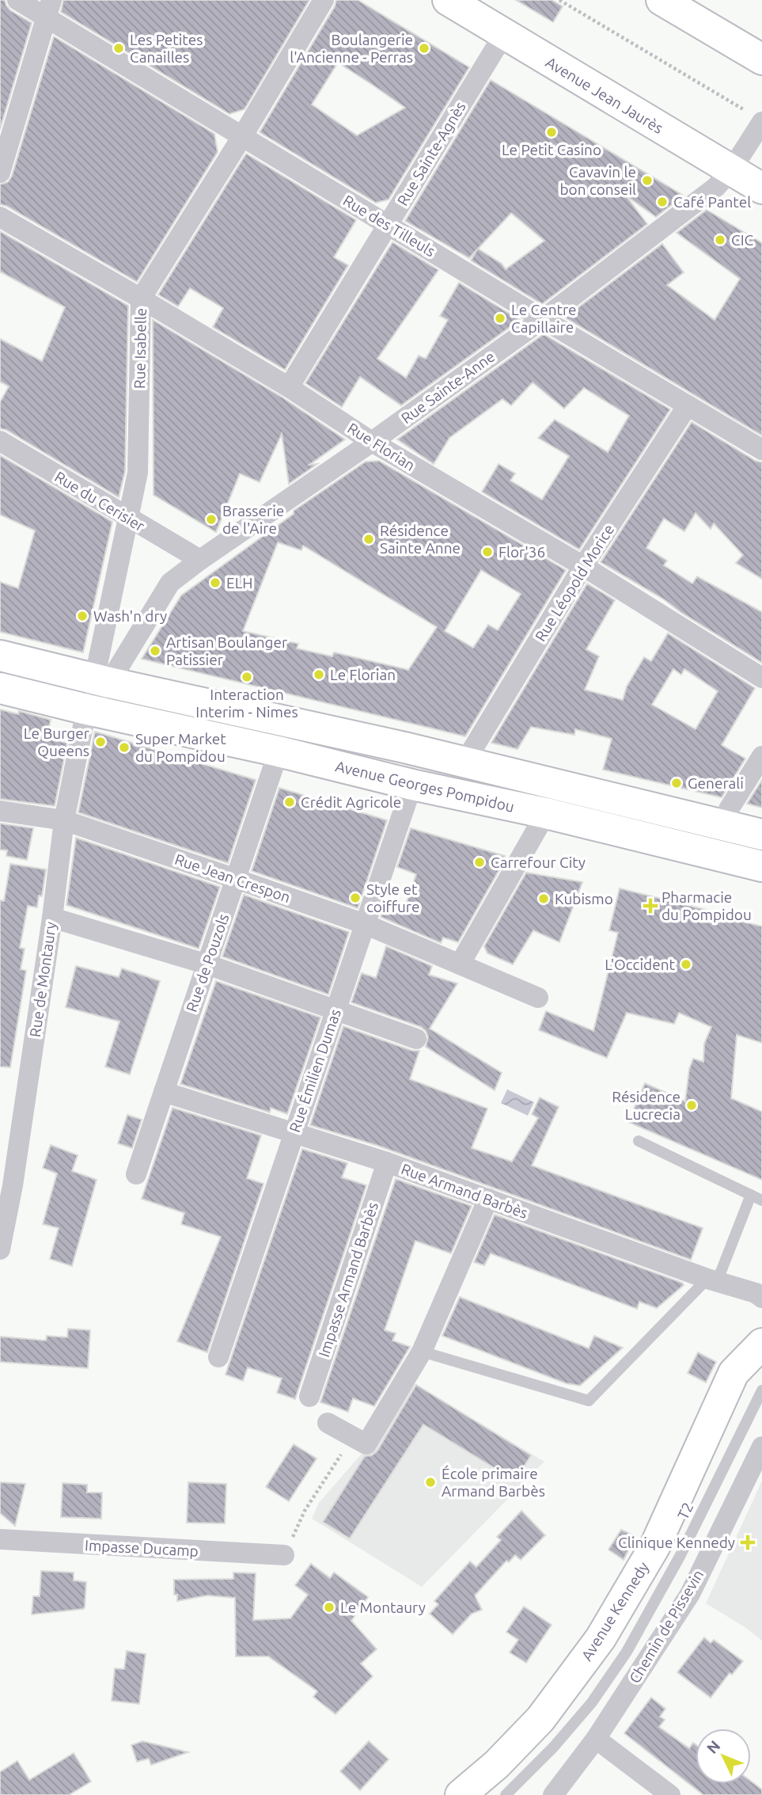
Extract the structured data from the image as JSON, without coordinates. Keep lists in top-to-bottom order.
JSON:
{
  "streets": {
    "main road": ["Avenue Jean Jaurès", "Avenue Georges Pompidou", "Avenue Kennedy"],
    "street": [
      "Rue Sainte-Agnès",
      "Rue des Tilleuls",
      "Rue Isabelle",
      "Rue Sainte-Anne",
      "Rue Florian",
      "Rue du Cerisier",
      "Rue Léopold Morice",
      "Rue Jean Crespon",
      "Rue de Pouzols",
      "Rue de Montaury",
      "Rue Émilien Dumas",
      "Rue Armand Barbès",
      "Impasse Armand Barbès",
      "Impasse Ducamp",
      "Chemin de Pissevin"
    ],
    "lane": ["T2"]
  },
  "crossings": [
    ["Avenue Jean Jaurès", "Rue Sainte-Agnès"],
    ["Avenue Jean Jaurès", "Rue Sainte-Anne"],
    ["Rue Sainte-Agnès", "Rue des Tilleuls"],
    ["Rue Sainte-Agnès", "Rue Florian"],
    ["Rue des Tilleuls", "Rue Isabelle"],
    ["Rue des Tilleuls", "Rue Sainte-Anne"],
    ["Rue des Tilleuls", "Rue Léopold Morice"],
    ["Rue Isabelle", "Rue Sainte-Anne"],
    ["Rue Isabelle", "Rue Florian"],
    ["Rue Isabelle", "Rue du Cerisier"],
    ["Rue Isabelle", "Avenue Georges Pompidou"],
    ["Rue Isabelle", "Rue de Montaury"],
    ["Rue Sainte-Anne", "Rue Florian"],
    ["Rue Sainte-Anne", "Rue du Cerisier"],
    ["Rue Sainte-Anne", "Avenue Georges Pompidou"],
    ["Rue Sainte-Anne", "Rue de Montaury"],
    ["Rue Florian", "Rue Léopold Morice"],
    ["Rue Léopold Morice", "Avenue Georges Pompidou"],
    ["Avenue Georges Pompidou", "Rue de Pouzols"],
    ["Avenue Georges Pompidou", "Rue de Montaury"],
    ["Avenue Georges Pompidou", "Rue Émilien Dumas"],
    ["Rue Jean Crespon", "Rue de Pouzols"],
    ["Rue Jean Crespon", "Rue de Montaury"],
    ["Rue Jean Crespon", "Rue Émilien Dumas"],
    ["Rue de Pouzols", "Rue Armand Barbès"],
    ["Rue Émilien Dumas", "Rue Armand Barbès"],
    ["Rue Armand Barbès", "Impasse Armand Barbès"]
  ],
  "places": {
    "other": [
      "Les Petites Canailles",
      "Boulangerie l'Ancienne - Perras",
      "Le Petit Casino",
      "Cavavin le bon conseil",
      "Café Pantel",
      "CIC",
      "Le Centre Capillaire",
      "Brasserie de l'Aire",
      "Résidence Sainte Anne",
      "Flor'36",
      "ELH",
      "Wash'n dry",
      "Artisan Boulanger Patissier",
      "Le Florian",
      "Interaction Interim - Nimes",
      "Le Burger Queens",
      "Super Market du Pompidou",
      "Generali",
      "Crédit Agricole",
      "Carrefour City",
      "Style et coiffure",
      "Kubismo",
      "L'Occident",
      "Résidence Lucrecia",
      "École primaire Armand Barbès",
      "Le Montaury"
    ],
    "health": ["Pharmacie du Pompidou", "Clinique Kennedy"]
  },
  "north": "top left"
}
